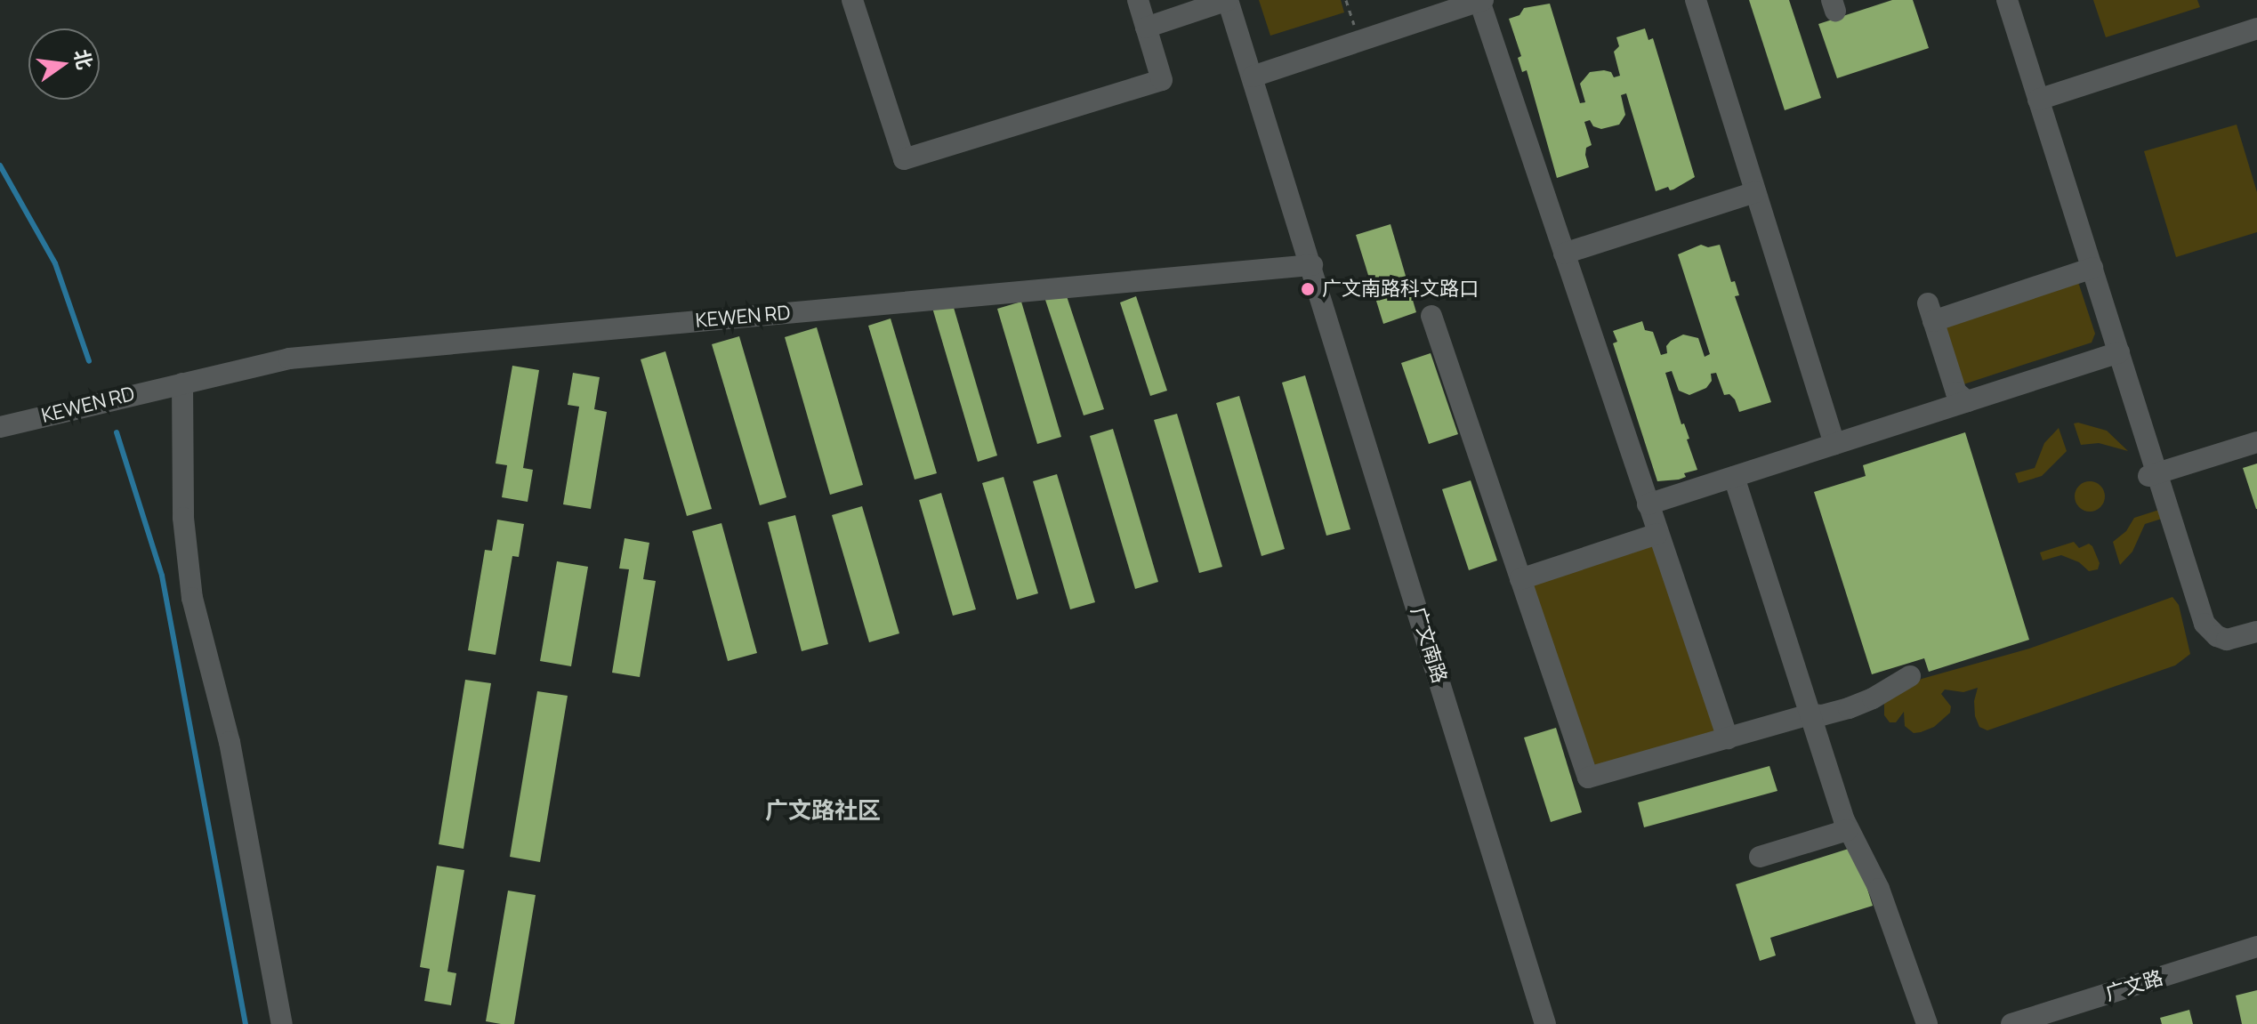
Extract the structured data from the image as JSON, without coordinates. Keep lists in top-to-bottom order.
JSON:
{
  "streets": {
    "street": ["KEWEN RD", "广文南路", "广文路"]
  },
  "crossings": [
    ["KEWEN RD", "广文南路"]
  ],
  "districts": ["广文路社区"],
  "places": ["广文南路科文路口"],
  "north": "right"
}
